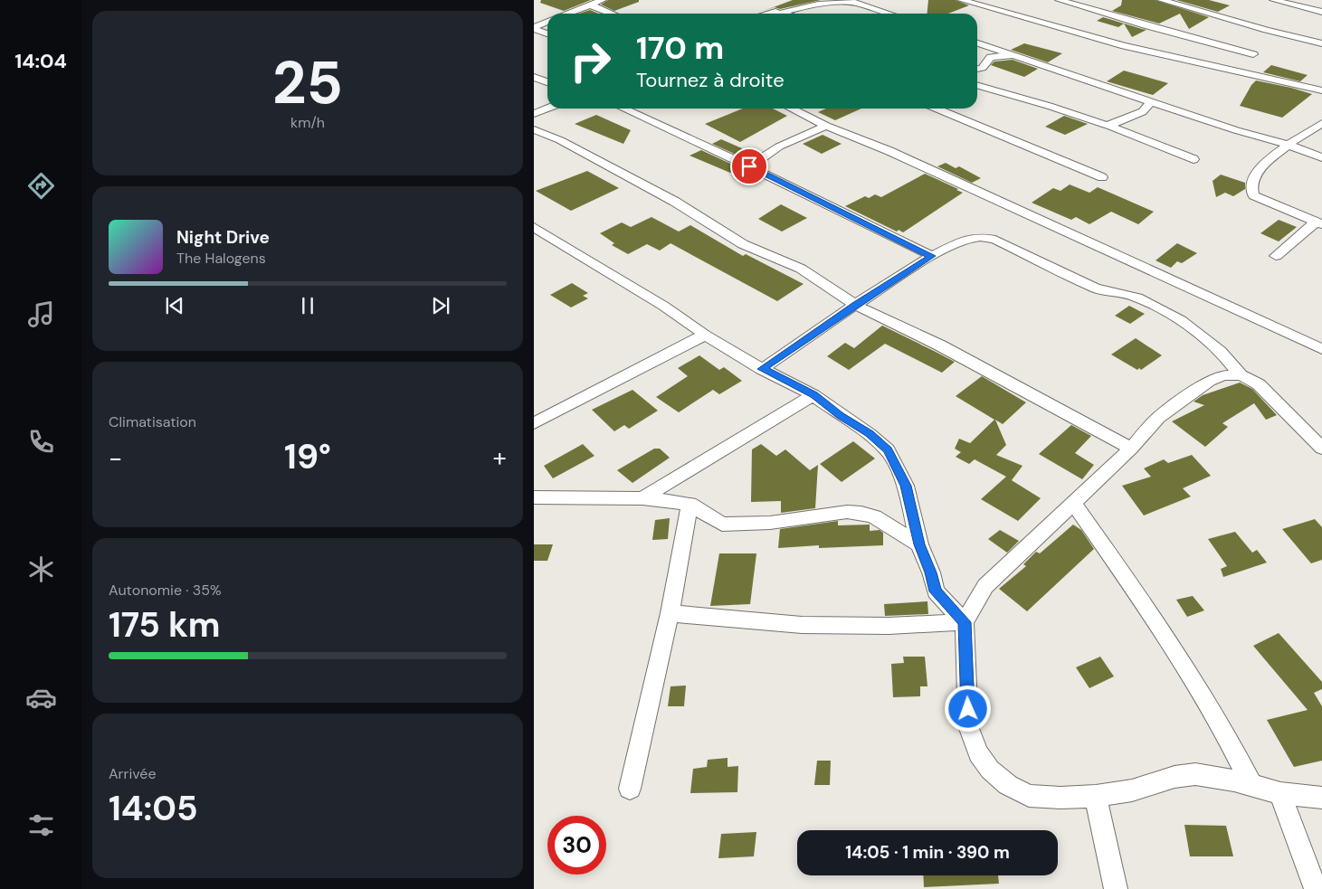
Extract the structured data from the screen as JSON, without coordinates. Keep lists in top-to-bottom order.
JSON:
{
  "page": {
    "tabs": "14:04",
    "tile": [
      ["25", "km/h"],
      "Climatisation",
      ["Autonomie · 35%", "175 km"],
      ["Arrivée", "14:05"]
    ],
    "turn": ["170 m", "Tournez à droite"],
    "song": ["Night Drive", "The Halogens"],
    "heat": ["−", "19°", "+"],
    "limit": "30",
    "trip": "14:05 · 1 min · 390 m"
  }
}
